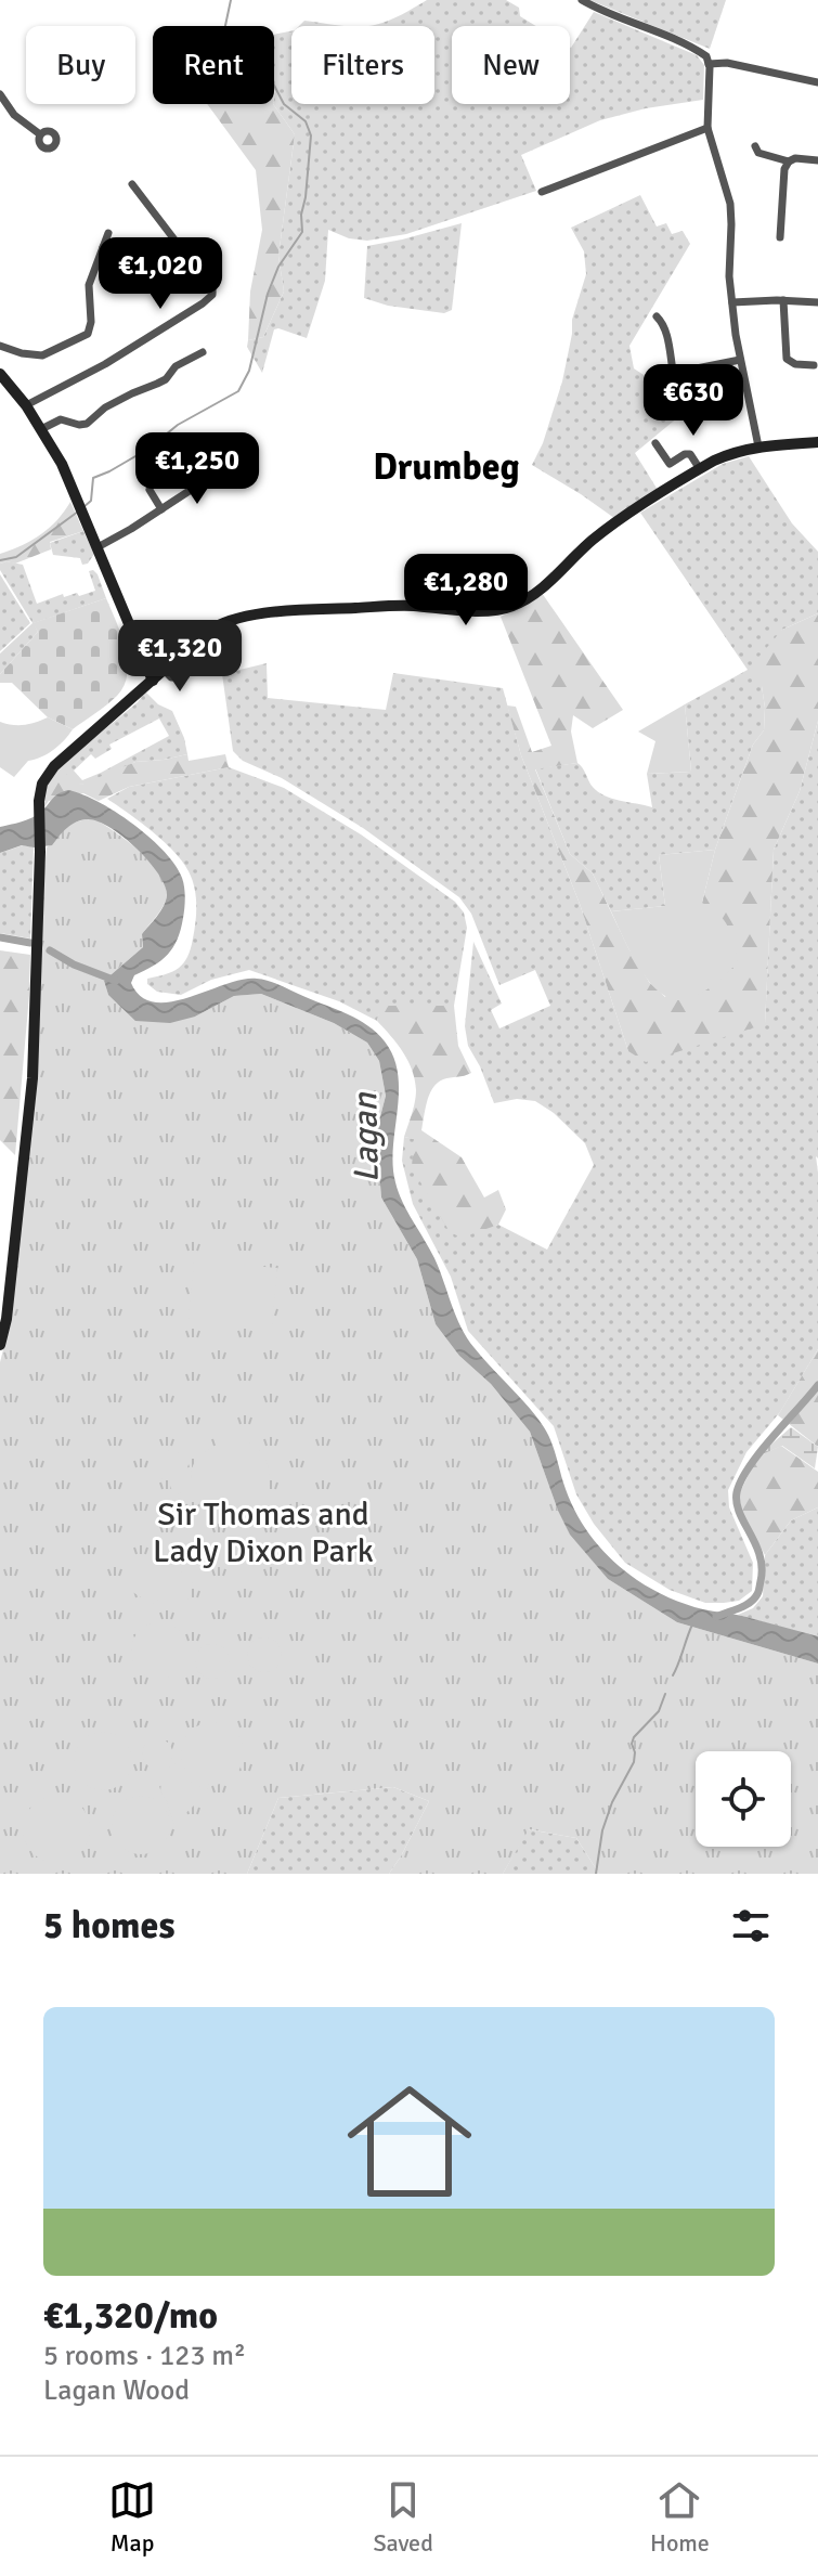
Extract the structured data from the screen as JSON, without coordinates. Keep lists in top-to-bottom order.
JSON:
{
  "districts": ["Drumbeg"],
  "water": ["Lagan"],
  "parks": ["Sir Thomas and Lady Dixon Park"],
  "page": {
    "chip": [
      "Buy",
      "Rent",
      "Filters",
      "New"
    ],
    "price": [
      "€1,020",
      "€630",
      "€1,250",
      "€1,280",
      "€1,320"
    ],
    "heading": "5 homes",
    "list": [
      {
        "name": "€1,320/mo",
        "note": "5 rooms · 123 m² · Lagan Wood"
      }
    ],
    "tabs": ["Map", "Saved", "Home"]
  }
}
